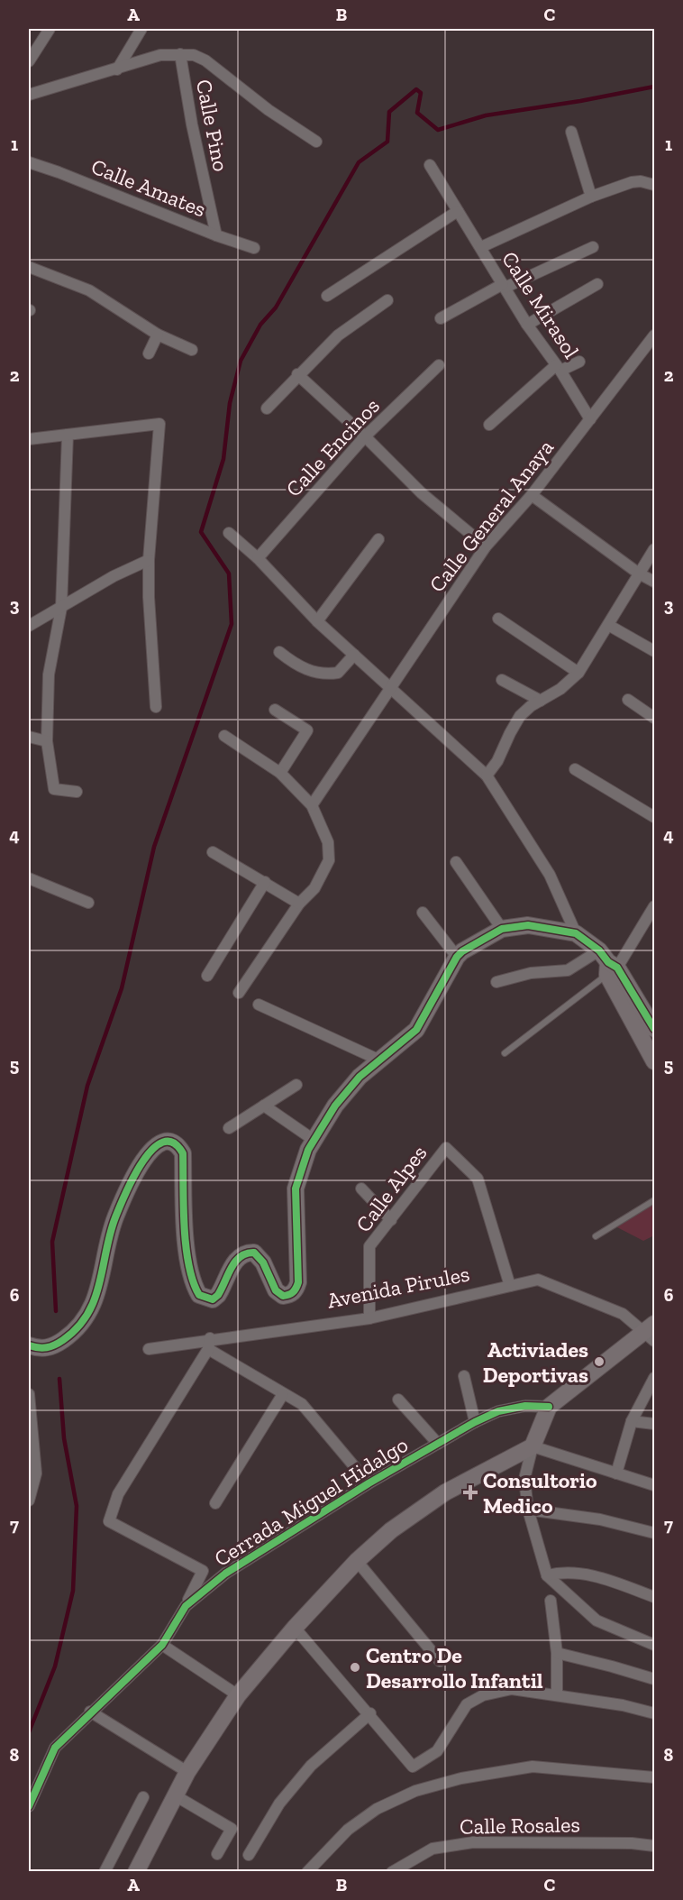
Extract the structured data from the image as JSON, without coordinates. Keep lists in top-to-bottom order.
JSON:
{
  "streets": {
    "street": [
      "Calle Pino",
      "Calle Amates",
      "Calle Mirasol",
      "Calle Encinos",
      "Calle General Anaya",
      "Calle Alpes",
      "Avenida Pirules",
      "Cerrada Miguel Hidalgo",
      "Calle Rosales"
    ]
  },
  "crossings": [
    ["Calle Pino", "Calle Amates"],
    ["Calle Mirasol", "Calle General Anaya"],
    ["Calle Alpes", "Avenida Pirules"]
  ],
  "places": {
    "other": ["Activiades Deportivas", "Centro De Desarrollo Infantil"],
    "health": ["Consultorio Medico"]
  },
  "grid": {
    "columns": ["A", "B", "C"],
    "rows": [
      "1",
      "2",
      "3",
      "4",
      "5",
      "6",
      "7",
      "8"
    ]
  }
}
